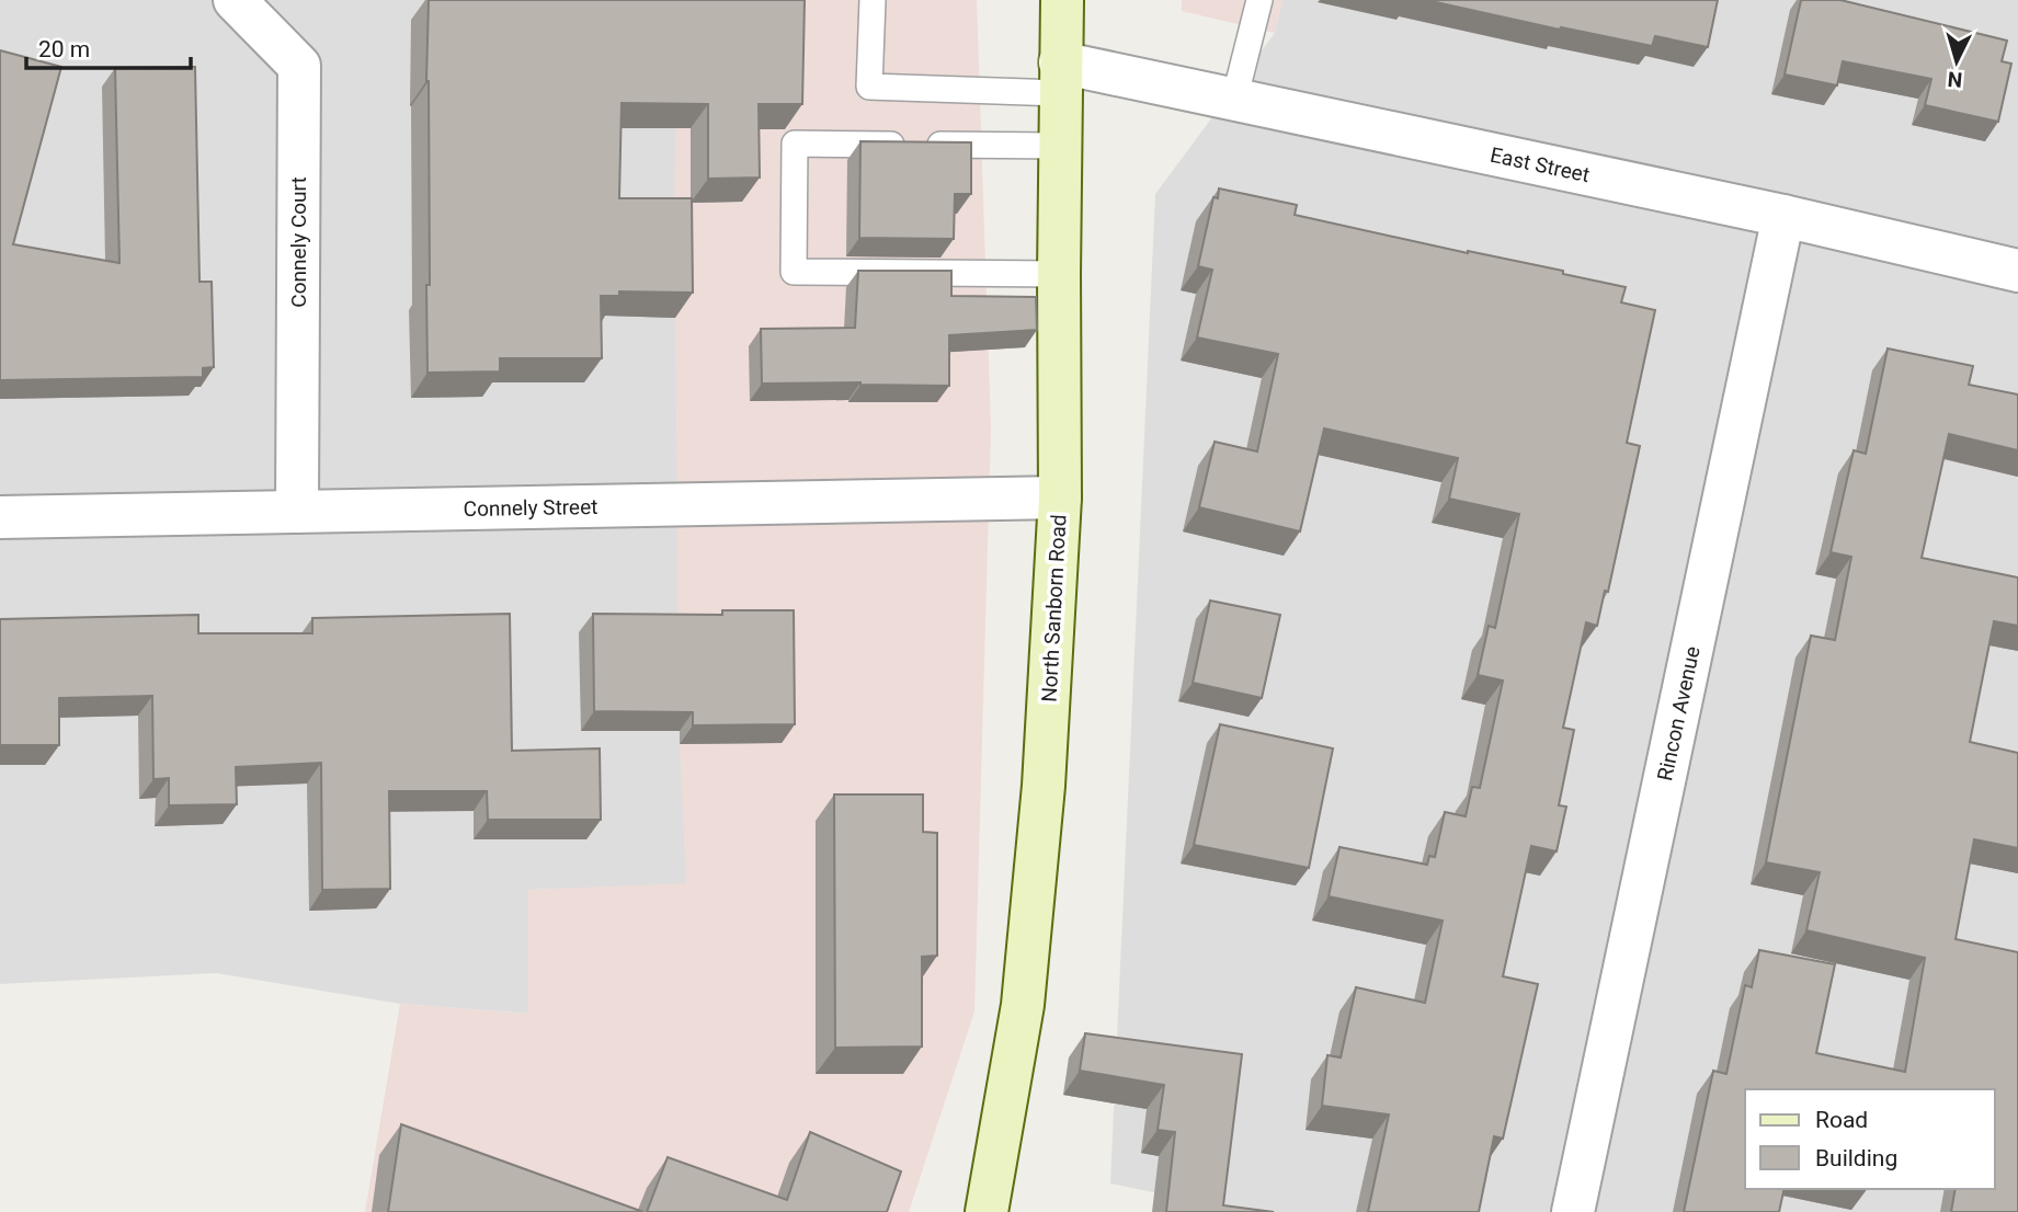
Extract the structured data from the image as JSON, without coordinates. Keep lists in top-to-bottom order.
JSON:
{
  "streets": {
    "main road": ["North Sanborn Road"],
    "street": [
      "East Street",
      "Connely Court",
      "Connely Street",
      "Rincon Avenue"
    ]
  },
  "crossings": [
    ["East Street", "North Sanborn Road"],
    ["East Street", "Rincon Avenue"],
    ["Connely Court", "Connely Street"],
    ["Connely Street", "North Sanborn Road"]
  ],
  "legend": ["Road", "Building"],
  "scale_bar": "20 m",
  "north": "bottom"
}
